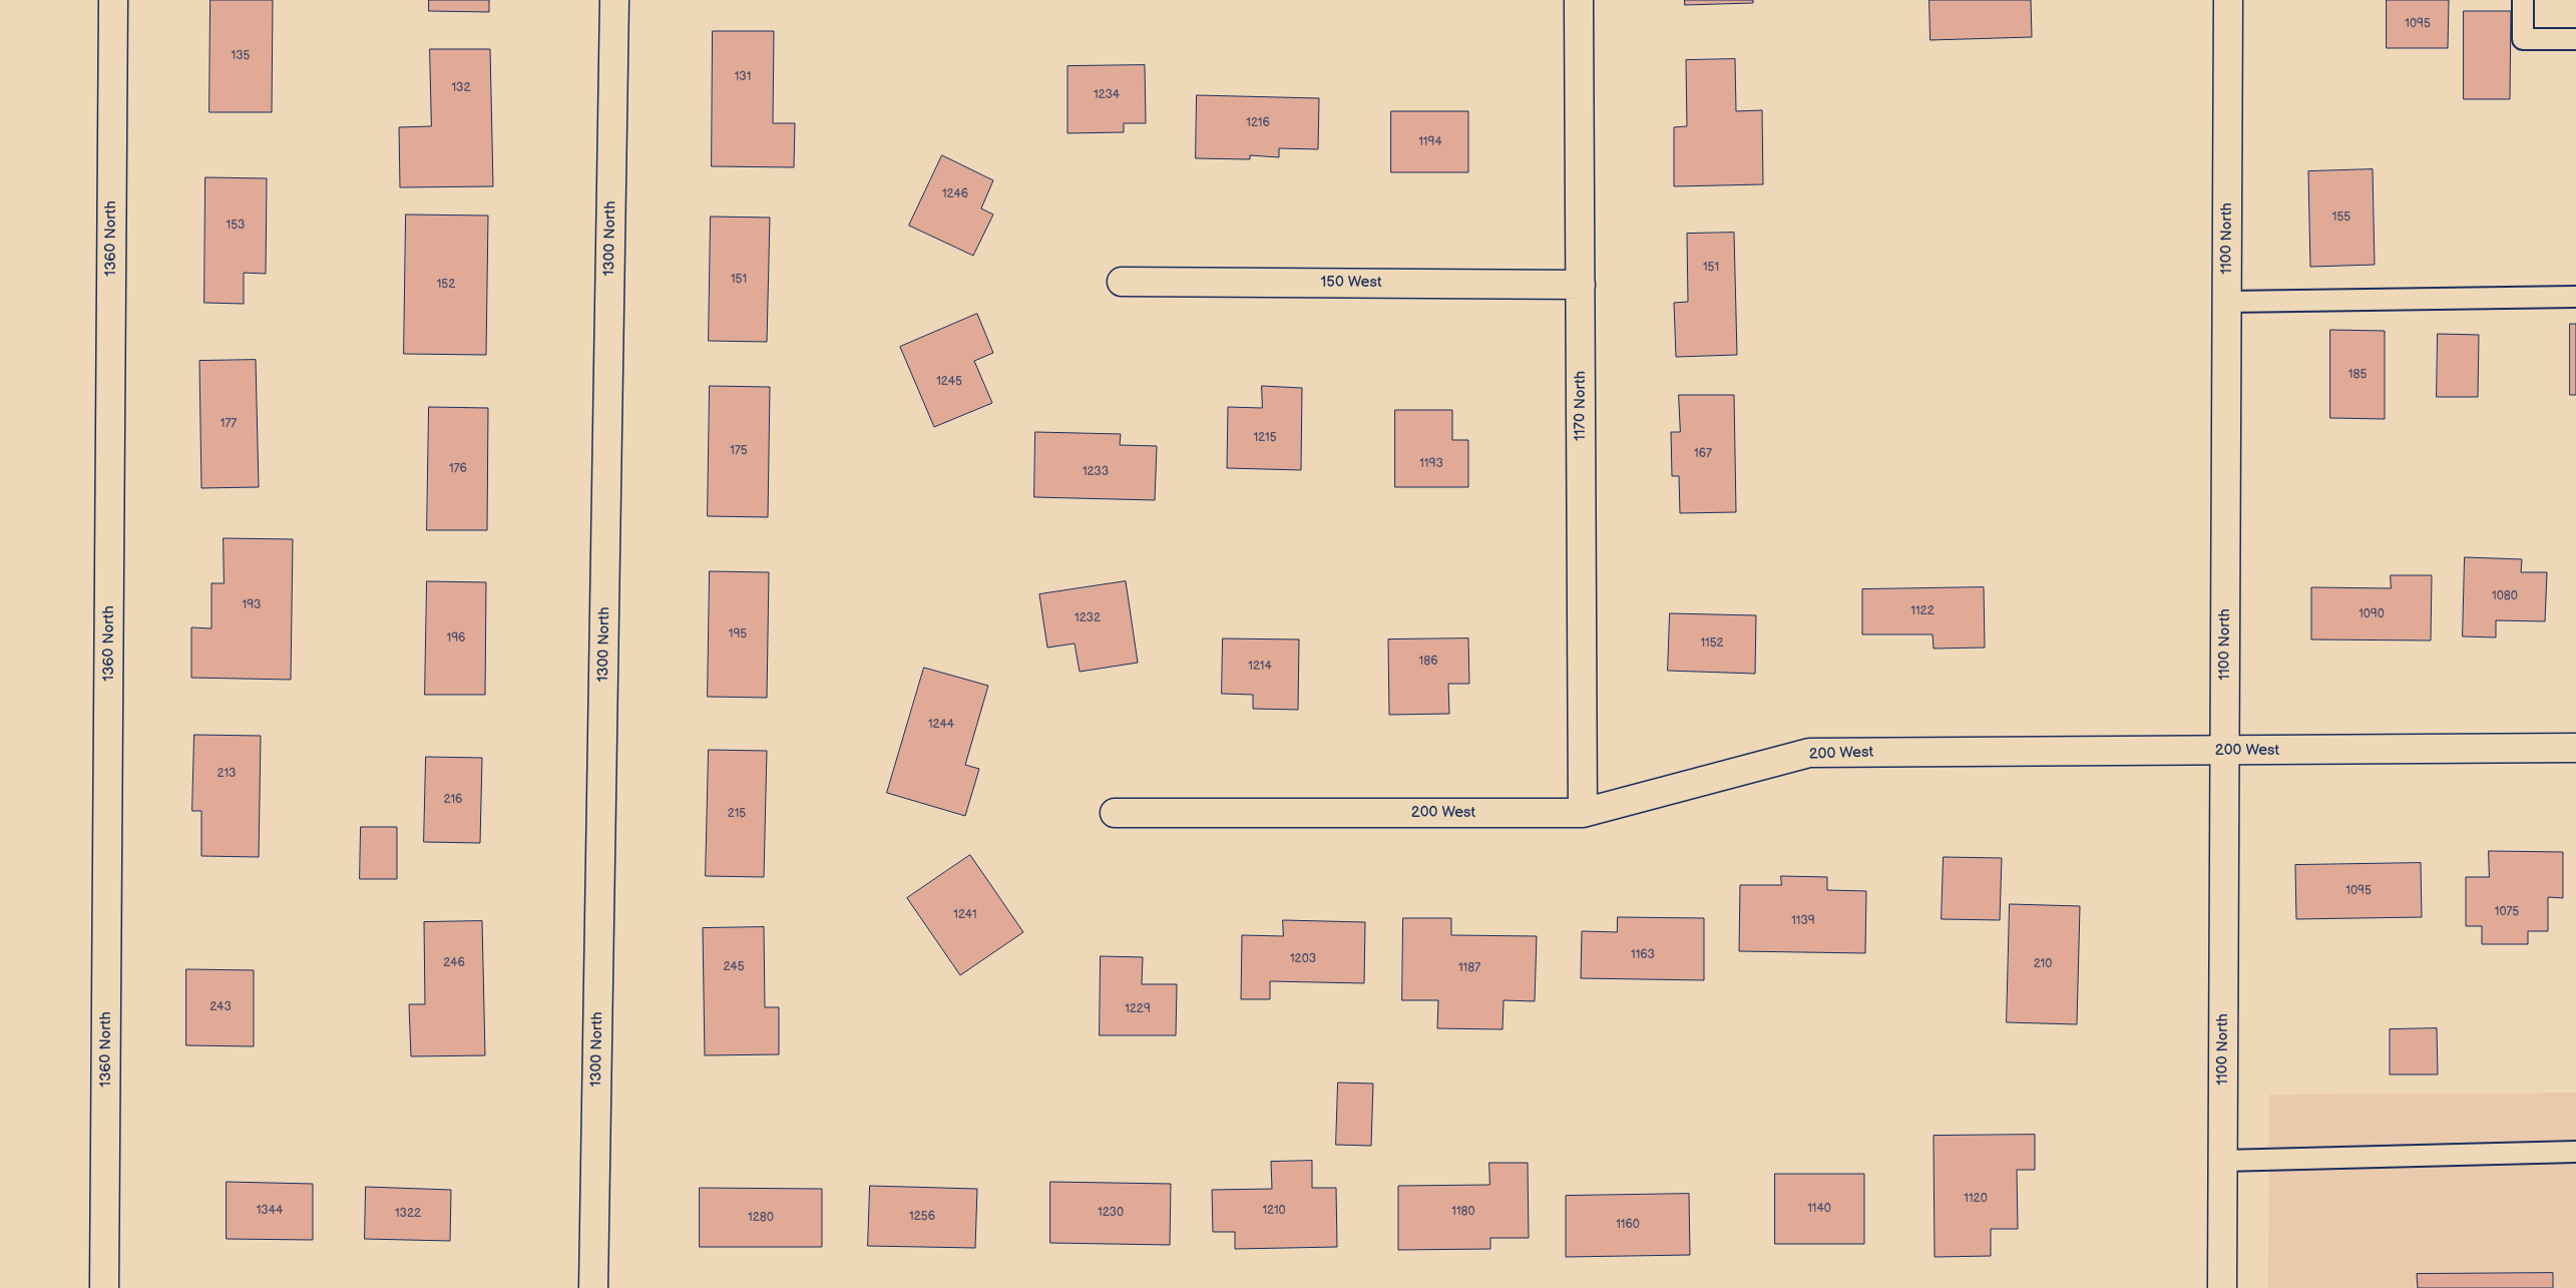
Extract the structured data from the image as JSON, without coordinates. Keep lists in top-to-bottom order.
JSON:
{
  "streets": {
    "street": [
      "1360 North",
      "1300 North",
      "1100 North",
      "150 West",
      "1170 North",
      "200 West"
    ]
  },
  "crossings": [
    ["1100 North", "200 West"],
    ["150 West", "1170 North"],
    ["1170 North", "200 West"]
  ],
  "house_numbers": [
    "1095",
    "135",
    "131",
    "132",
    "1234",
    "1216",
    "1194",
    "1246",
    "155",
    "153",
    "151",
    "151",
    "152",
    "185",
    "1245",
    "177",
    "1215",
    "175",
    "167",
    "1193",
    "176",
    "1233",
    "1080",
    "193",
    "1122",
    "1090",
    "1232",
    "195",
    "196",
    "1152",
    "186",
    "1214",
    "1244",
    "213",
    "216",
    "215",
    "1095",
    "1075",
    "1241",
    "1139",
    "1163",
    "1203",
    "246",
    "210",
    "245",
    "1187",
    "243",
    "1229",
    "1120",
    "1140",
    "1344",
    "1210",
    "1180",
    "1230",
    "1322",
    "1256",
    "1280",
    "1160"
  ]
}
